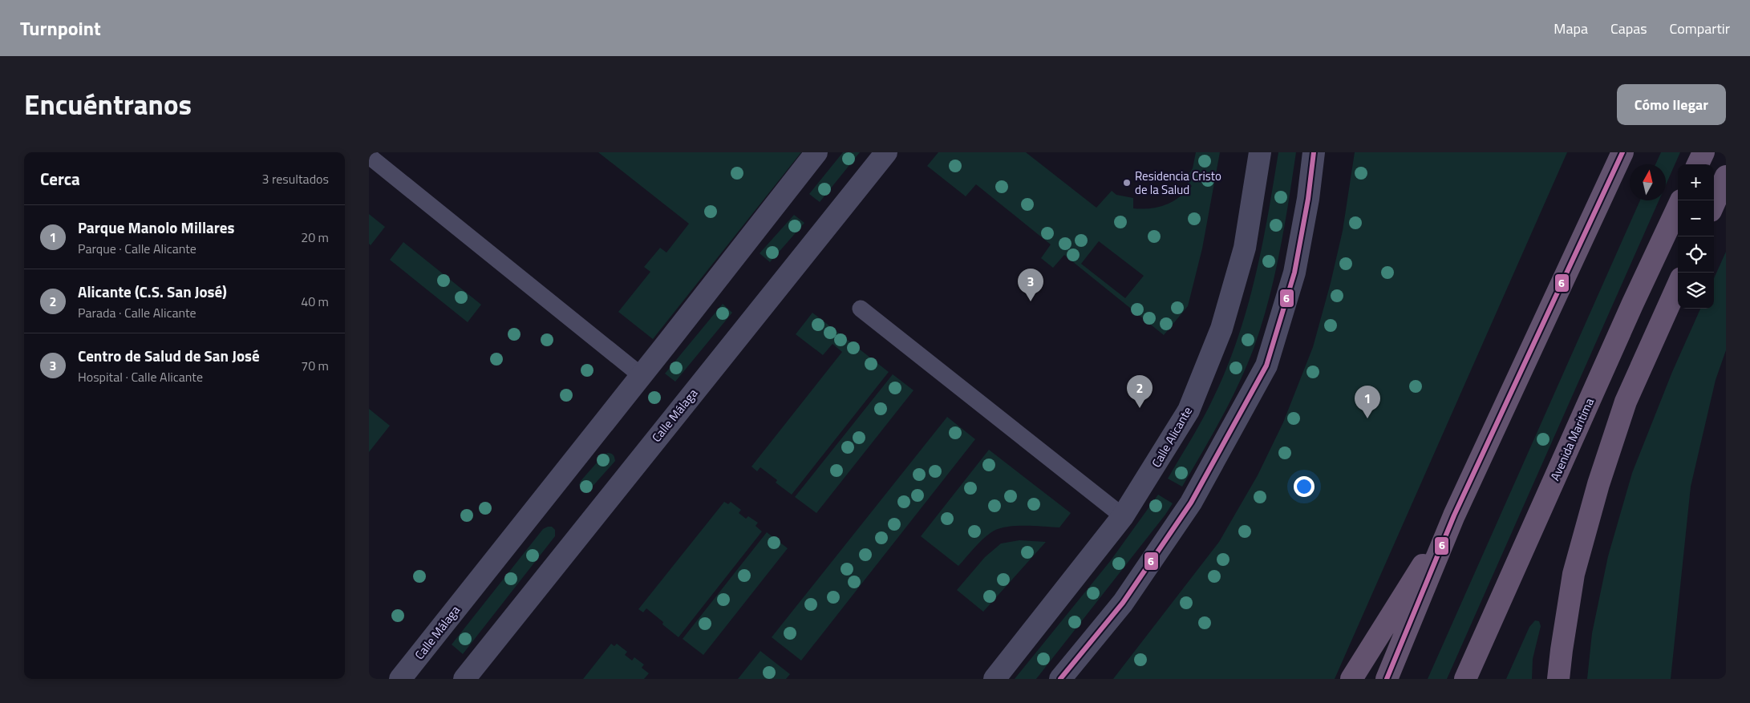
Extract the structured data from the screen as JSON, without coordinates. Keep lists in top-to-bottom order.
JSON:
{
  "streets": {
    "highway": ["Avenida Maritima"],
    "street": ["Calle Málaga", "Calle Alicante"]
  },
  "places": ["Residencia Cristo de la Salud"],
  "lines": ["transit line 6"],
  "north": "top",
  "page": {
    "header": "Turnpoint",
    "nav": ["Mapa", "Capas", "Compartir"],
    "title": "Encuéntranos",
    "buttons": "Cómo llegar",
    "heading": ["Cerca", "3 resultados"],
    "map_buttons": ["+", "−"],
    "list": [
      {
        "mark": "1",
        "name": "Parque Manolo Millares",
        "note": "Parque · Calle Alicante",
        "value": "20 m"
      },
      {
        "mark": "2",
        "name": "Alicante (C.S. San José)",
        "note": "Parada · Calle Alicante",
        "value": "40 m"
      },
      {
        "mark": "3",
        "name": "Centro de Salud de San José",
        "note": "Hospital · Calle Alicante",
        "value": "70 m"
      }
    ],
    "pins": ["3", "2", "1"]
  }
}
